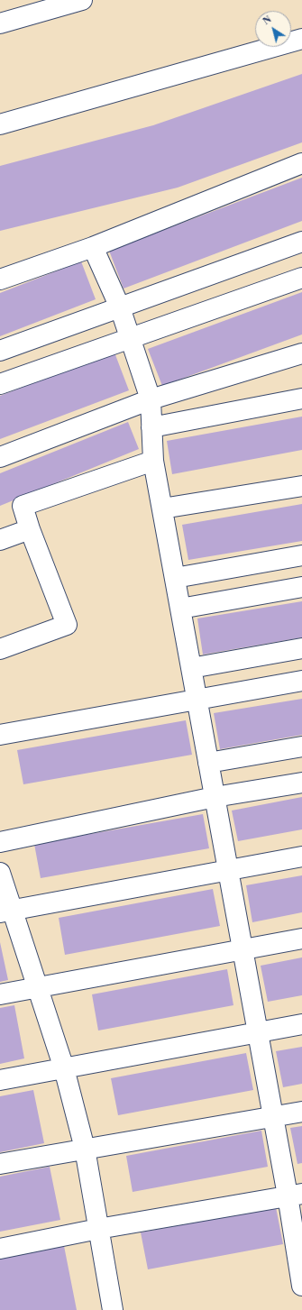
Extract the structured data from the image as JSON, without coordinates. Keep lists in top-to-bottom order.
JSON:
{
  "north": "top left"
}
